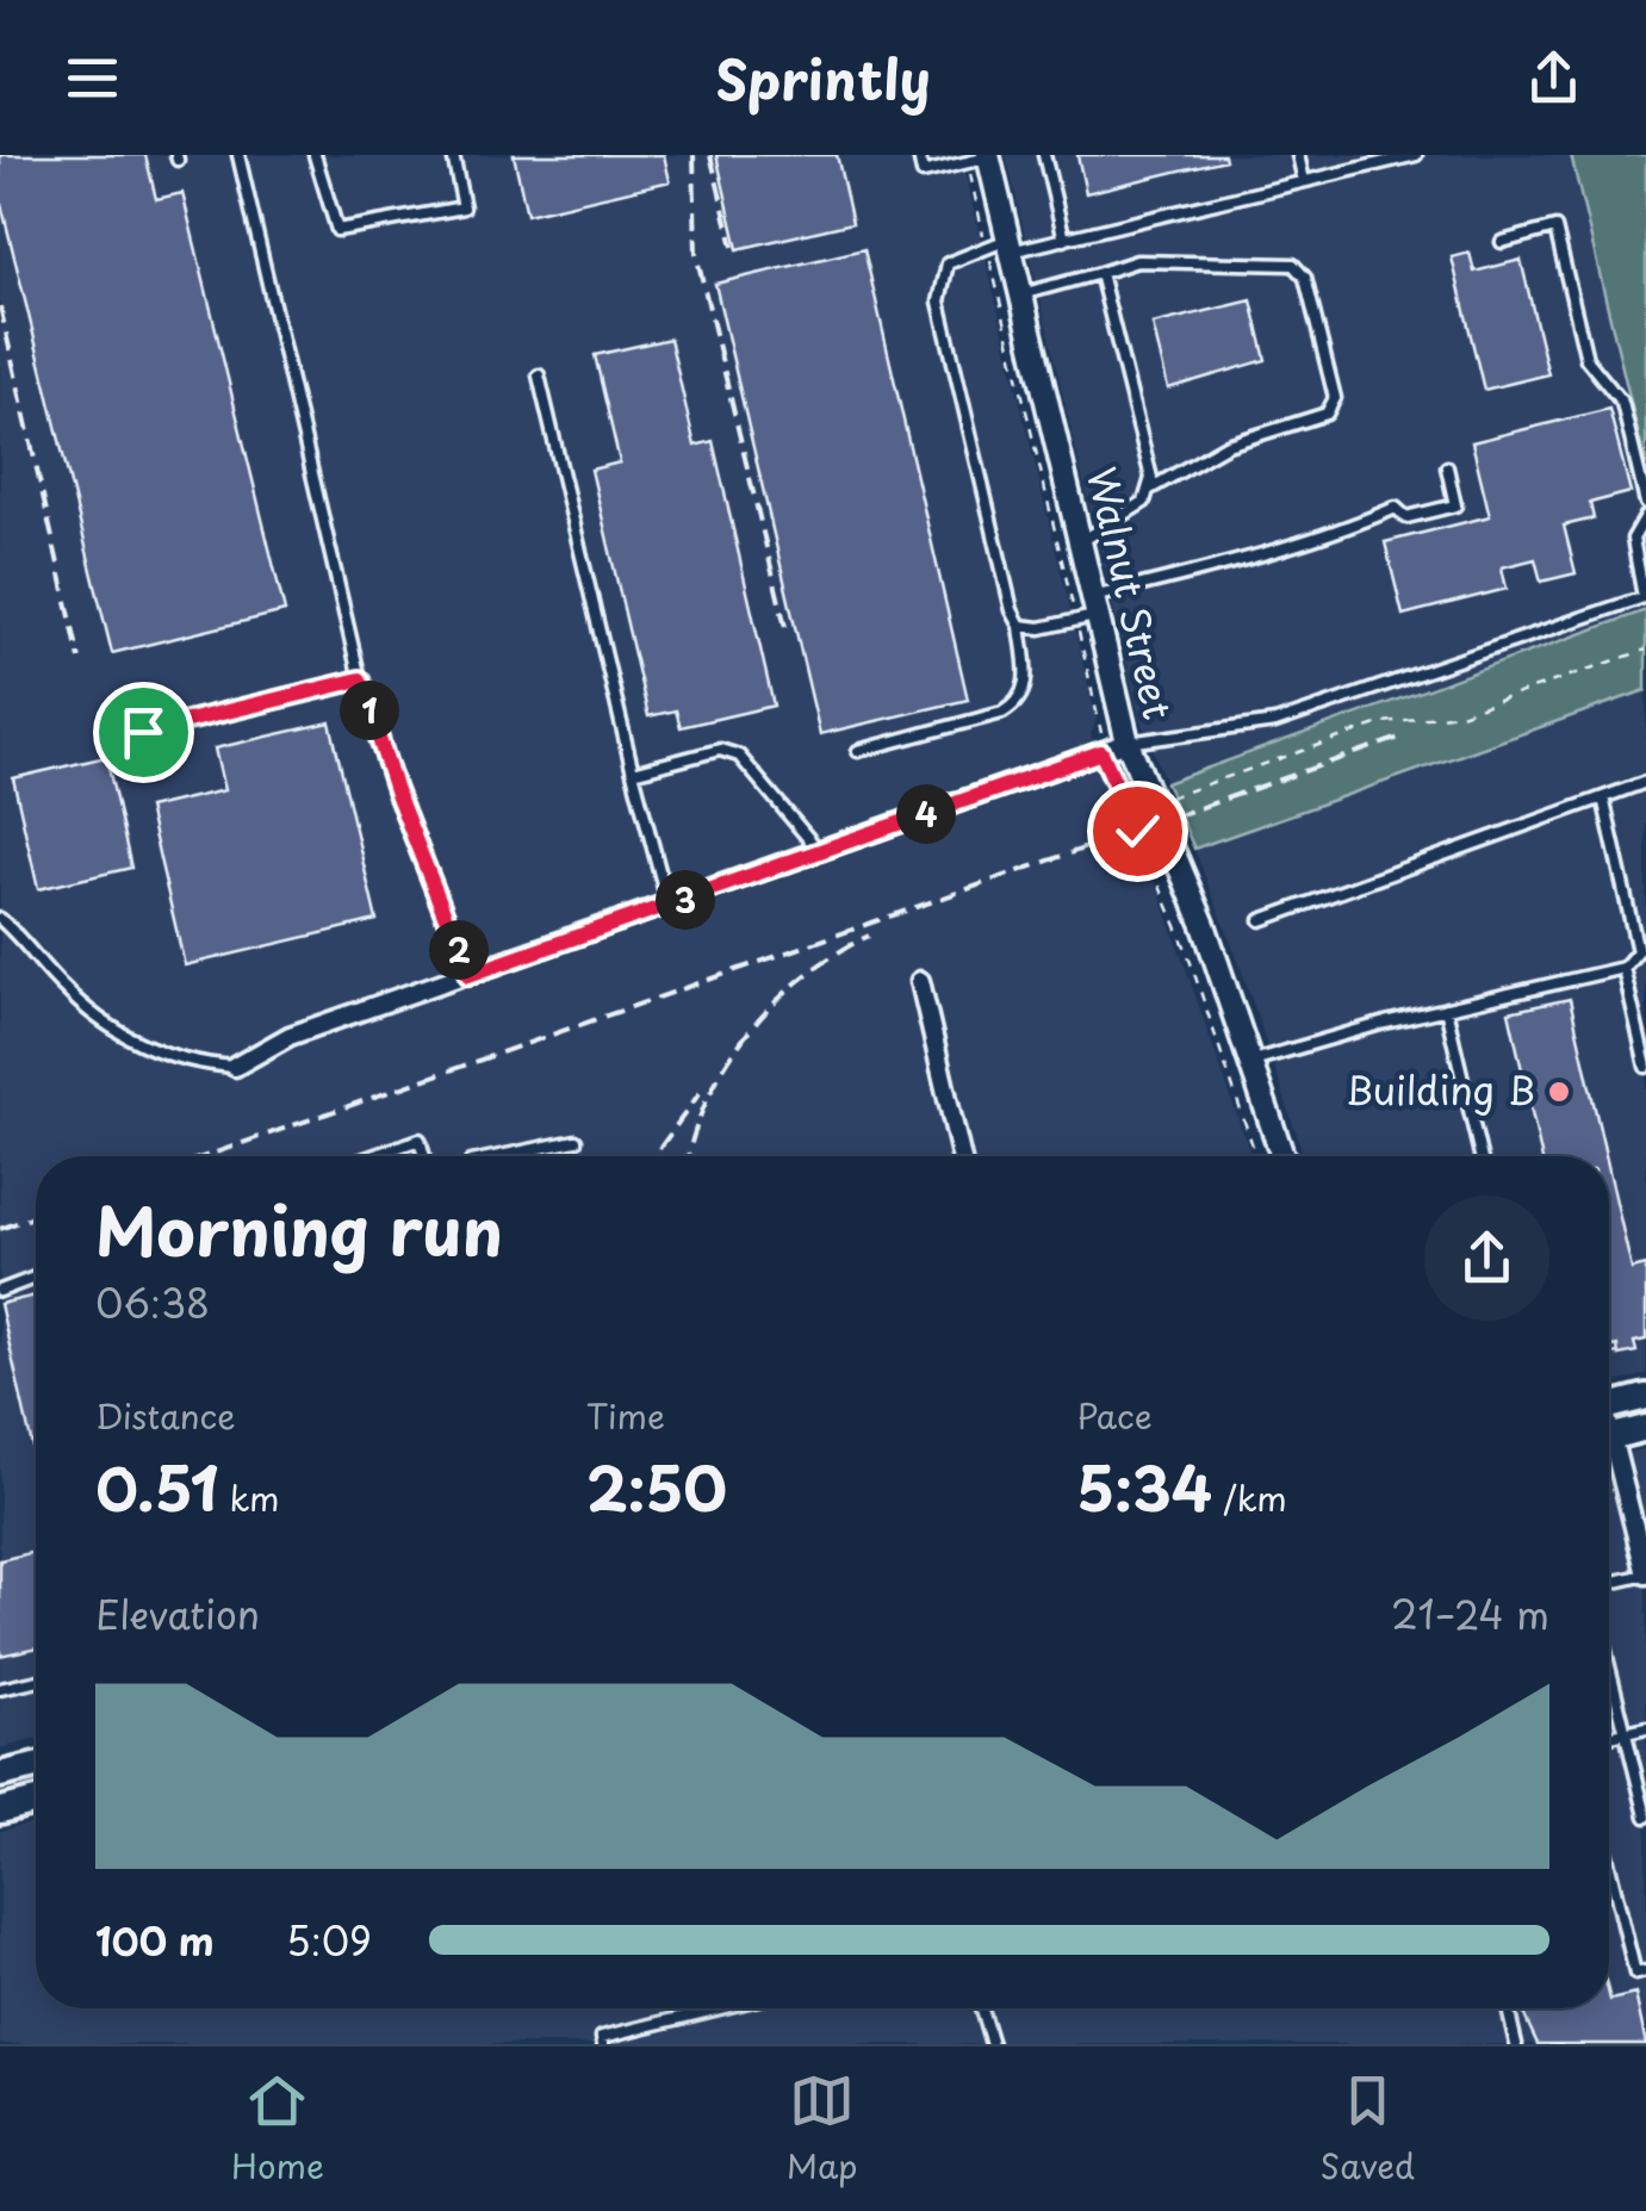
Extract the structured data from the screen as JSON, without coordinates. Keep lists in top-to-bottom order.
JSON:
{
  "streets": {
    "street": ["Walnut Street"]
  },
  "places": ["Building B"],
  "page": {
    "header": "Sprintly",
    "pins": [
      "1",
      "4",
      "3",
      "2"
    ],
    "heading": ["Morning run", "06:38"],
    "stats": [
      ["Distance", "0.51 km"],
      ["Time", "2:50"],
      ["Pace", "5:34 /km"]
    ],
    "chart": ["Elevation", "21–24 m"],
    "list": [
      {
        "name": "100 m",
        "note": "5:09"
      }
    ],
    "tabs": ["Home", "Map", "Saved"]
  }
}
